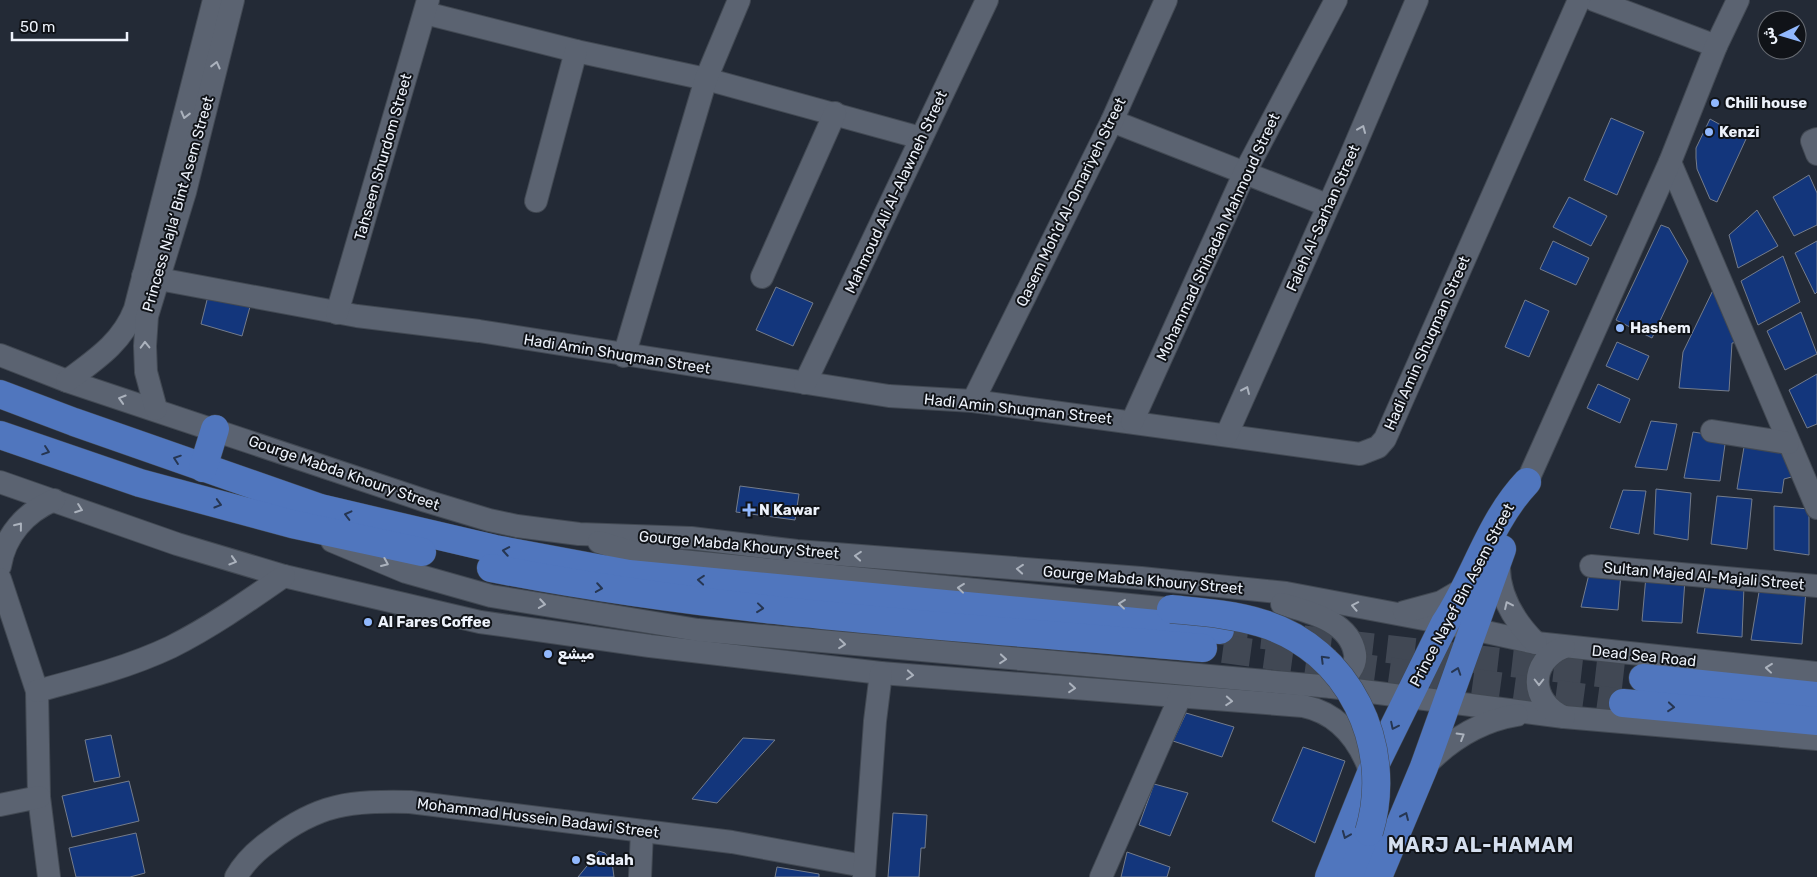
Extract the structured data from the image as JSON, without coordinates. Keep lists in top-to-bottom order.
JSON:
{
  "streets": {
    "main road": ["Prince Nayef Bin Asem Street", "Dead Sea Road"],
    "street": [
      "Tahseen Shurdom Street",
      "Mahmoud Ali Al-Alawneh Street",
      "Qasem Moh'd Al-Omariyeh Street",
      "Princess Najla‘ Bint Asem Street",
      "Faleh Al-Sarhan Street",
      "Mohammad Shihadah Mahmoud Street",
      "Hadi Amin Shuqman Street",
      "Gourge Mabda Khoury Street",
      "Sultan Majed Al-Majali Street",
      "Mohammad Hussein Badawi Street"
    ]
  },
  "crossings": [
    ["Tahseen Shurdom Street", "Hadi Amin Shuqman Street"],
    ["Mahmoud Ali Al-Alawneh Street", "Hadi Amin Shuqman Street"],
    ["Qasem Moh'd Al-Omariyeh Street", "Hadi Amin Shuqman Street"],
    ["Princess Najla‘ Bint Asem Street", "Hadi Amin Shuqman Street"],
    ["Princess Najla‘ Bint Asem Street", "Gourge Mabda Khoury Street"],
    ["Faleh Al-Sarhan Street", "Hadi Amin Shuqman Street"],
    ["Mohammad Shihadah Mahmoud Street", "Hadi Amin Shuqman Street"],
    ["Gourge Mabda Khoury Street", "Prince Nayef Bin Asem Street"],
    ["Gourge Mabda Khoury Street", "Dead Sea Road"],
    ["Prince Nayef Bin Asem Street", "Dead Sea Road"]
  ],
  "one_way": ["Faleh Al-Sarhan Street"],
  "districts": ["MARJ AL-HAMAM"],
  "places": {
    "other": [
      "Chili house",
      "Kenzi",
      "Hashem",
      "Al Fares Coffee",
      "ميشع",
      "Sudah"
    ],
    "health": ["N Kawar"]
  },
  "scale_bar": "50 m",
  "north": "left"
}
